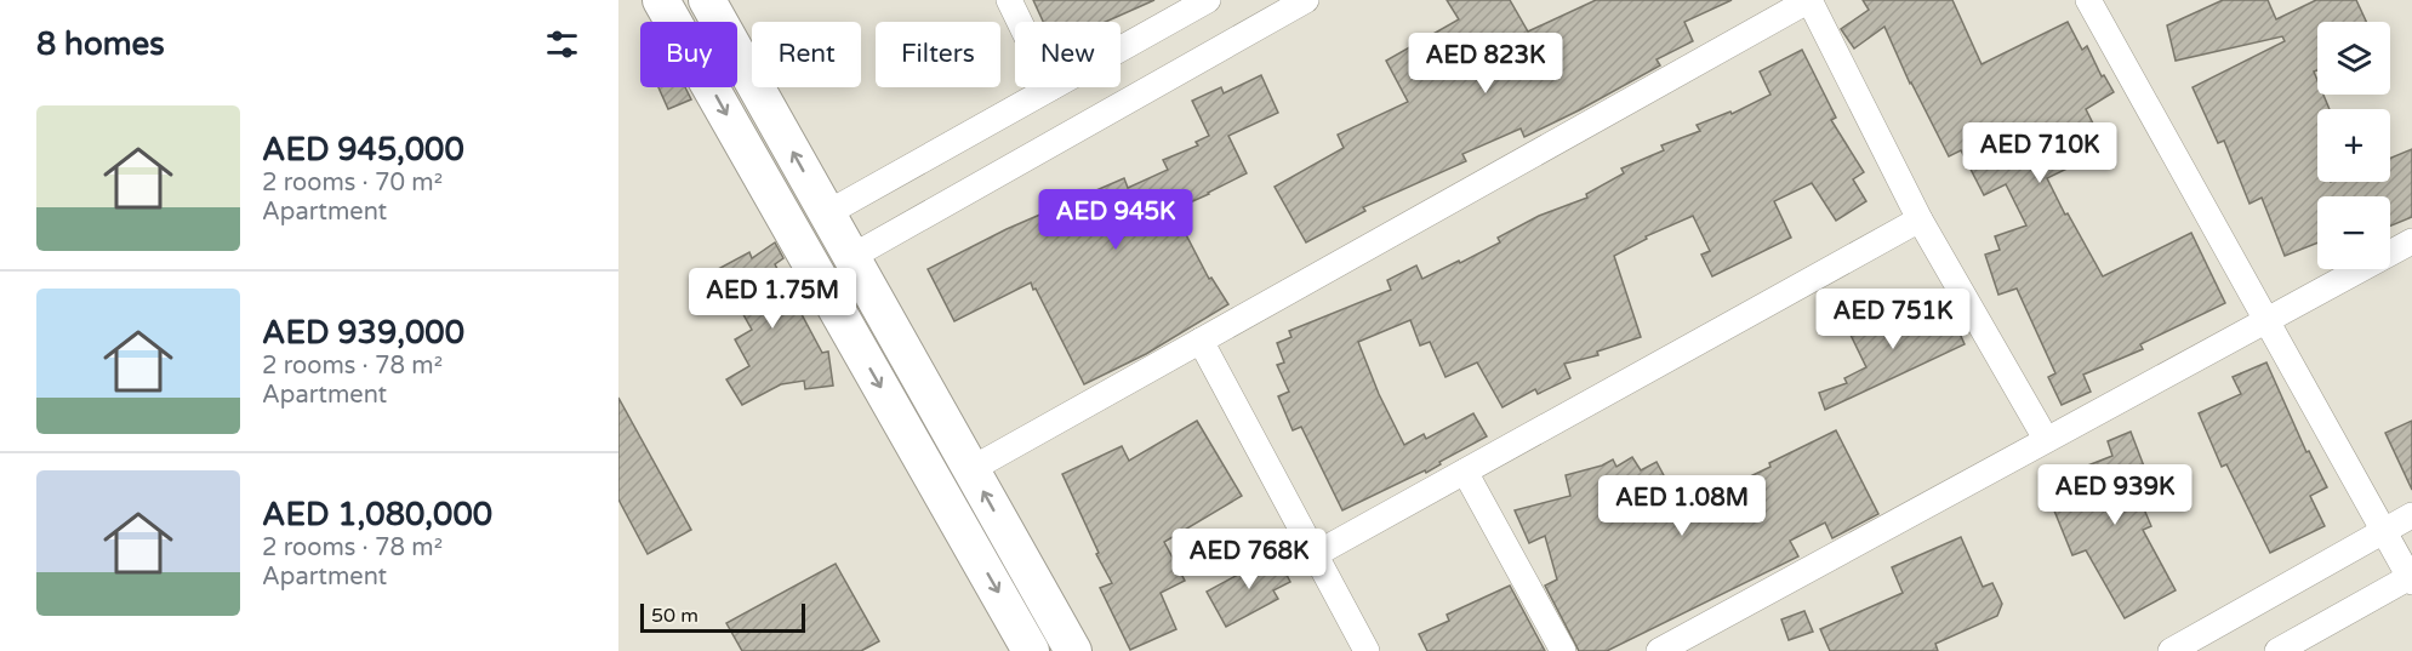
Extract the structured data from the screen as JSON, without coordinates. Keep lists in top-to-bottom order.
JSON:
{
  "scale_bar": "50 m",
  "page": {
    "heading": "8 homes",
    "map_buttons": ["+", "−"],
    "chip": [
      "Buy",
      "Rent",
      "Filters",
      "New"
    ],
    "price": [
      "AED 823K",
      "AED 710K",
      "AED 945K",
      "AED 1.75M",
      "AED 751K",
      "AED 939K",
      "AED 1.08M",
      "AED 768K"
    ],
    "list": [
      {
        "name": "AED 945,000",
        "note": "2 rooms · 70 m² · Apartment"
      },
      {
        "name": "AED 939,000",
        "note": "2 rooms · 78 m² · Apartment"
      },
      {
        "name": "AED 1,080,000",
        "note": "2 rooms · 78 m² · Apartment"
      }
    ],
    "scale": "50 m"
  }
}
